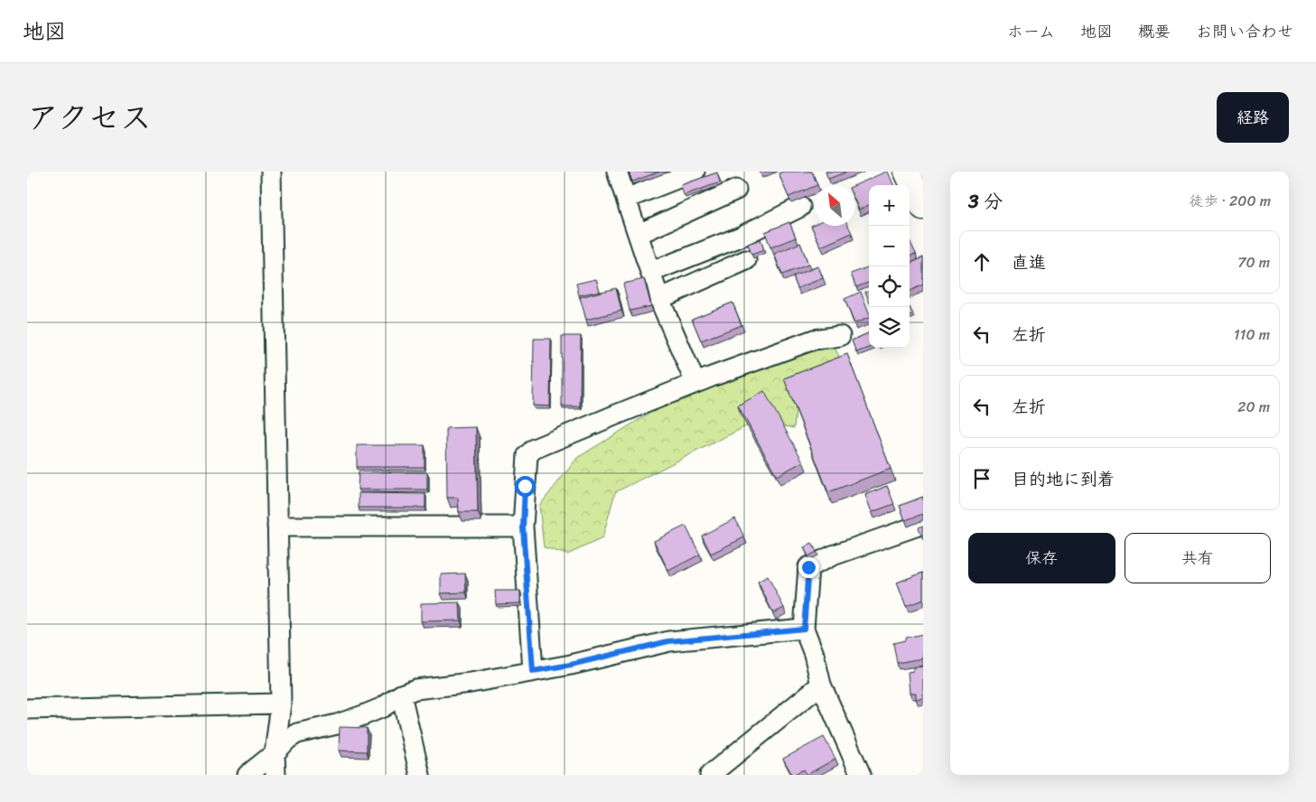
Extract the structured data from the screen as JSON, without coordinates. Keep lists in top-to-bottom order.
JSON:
{
  "north": "top left",
  "page": {
    "header": "地図",
    "nav": [
      "ホーム",
      "地図",
      "概要",
      "お問い合わせ"
    ],
    "title": "アクセス",
    "buttons": [
      "経路",
      ["保存", "共有"]
    ],
    "heading": ["3 分", "徒歩 · 200 m"],
    "map_buttons": ["+", "−"],
    "list": [
      ["直進", "70 m"],
      ["左折", "110 m"],
      ["左折", "20 m"],
      "目的地に到着"
    ]
  }
}
